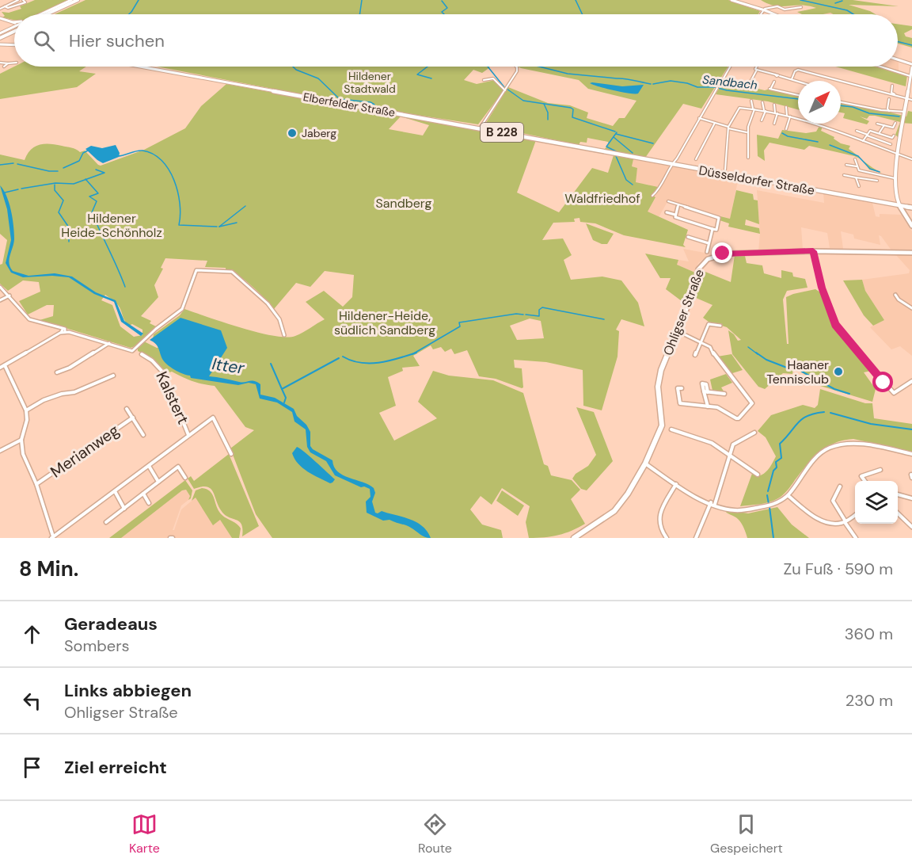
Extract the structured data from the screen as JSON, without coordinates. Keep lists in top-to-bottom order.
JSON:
{
  "streets": {
    "main road": [
      "Elberfelder Straße",
      "B 228",
      "Düsseldorfer Straße",
      "Ohligser Straße"
    ],
    "street": ["Kalstert", "Merianweg"]
  },
  "crossings": [
    ["Elberfelder Straße", "Düsseldorfer Straße"]
  ],
  "water": ["Sandbach", "Itter"],
  "parks": [
    "Hildener Stadtwald",
    "Waldfriedhof",
    "Sandberg",
    "Hildener Heide-Schönholz",
    "Hildener-Heide, südlich Sandberg"
  ],
  "places": ["Jaberg", "Haaner Tennisclub"],
  "north": "top right",
  "page": {
    "search": "Hier suchen",
    "heading": ["8 Min.", "Zu Fuß · 590 m"],
    "list": [
      ["Geradeaus", "Sombers", "360 m"],
      ["Links abbiegen", "Ohligser Straße", "230 m"],
      "Ziel erreicht"
    ],
    "nav": ["Karte", "Route", "Gespeichert"]
  }
}
